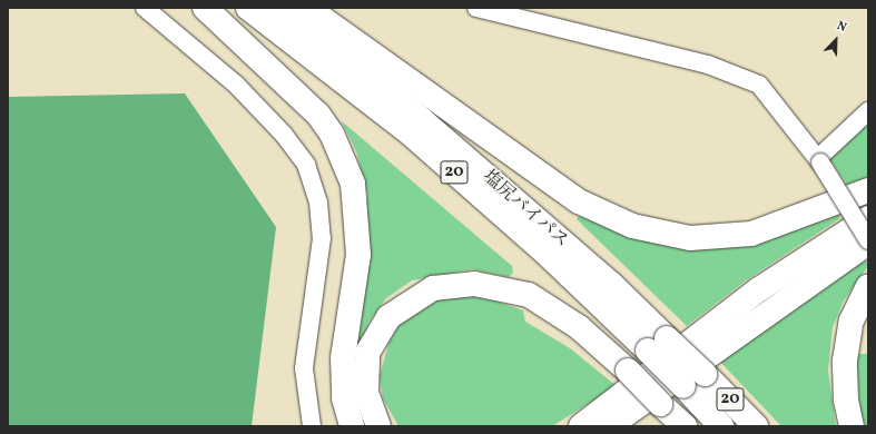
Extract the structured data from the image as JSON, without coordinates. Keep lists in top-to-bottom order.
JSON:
{
  "streets": {
    "highway": ["20", "塩尻バイパス"]
  },
  "north": "top right"
}
